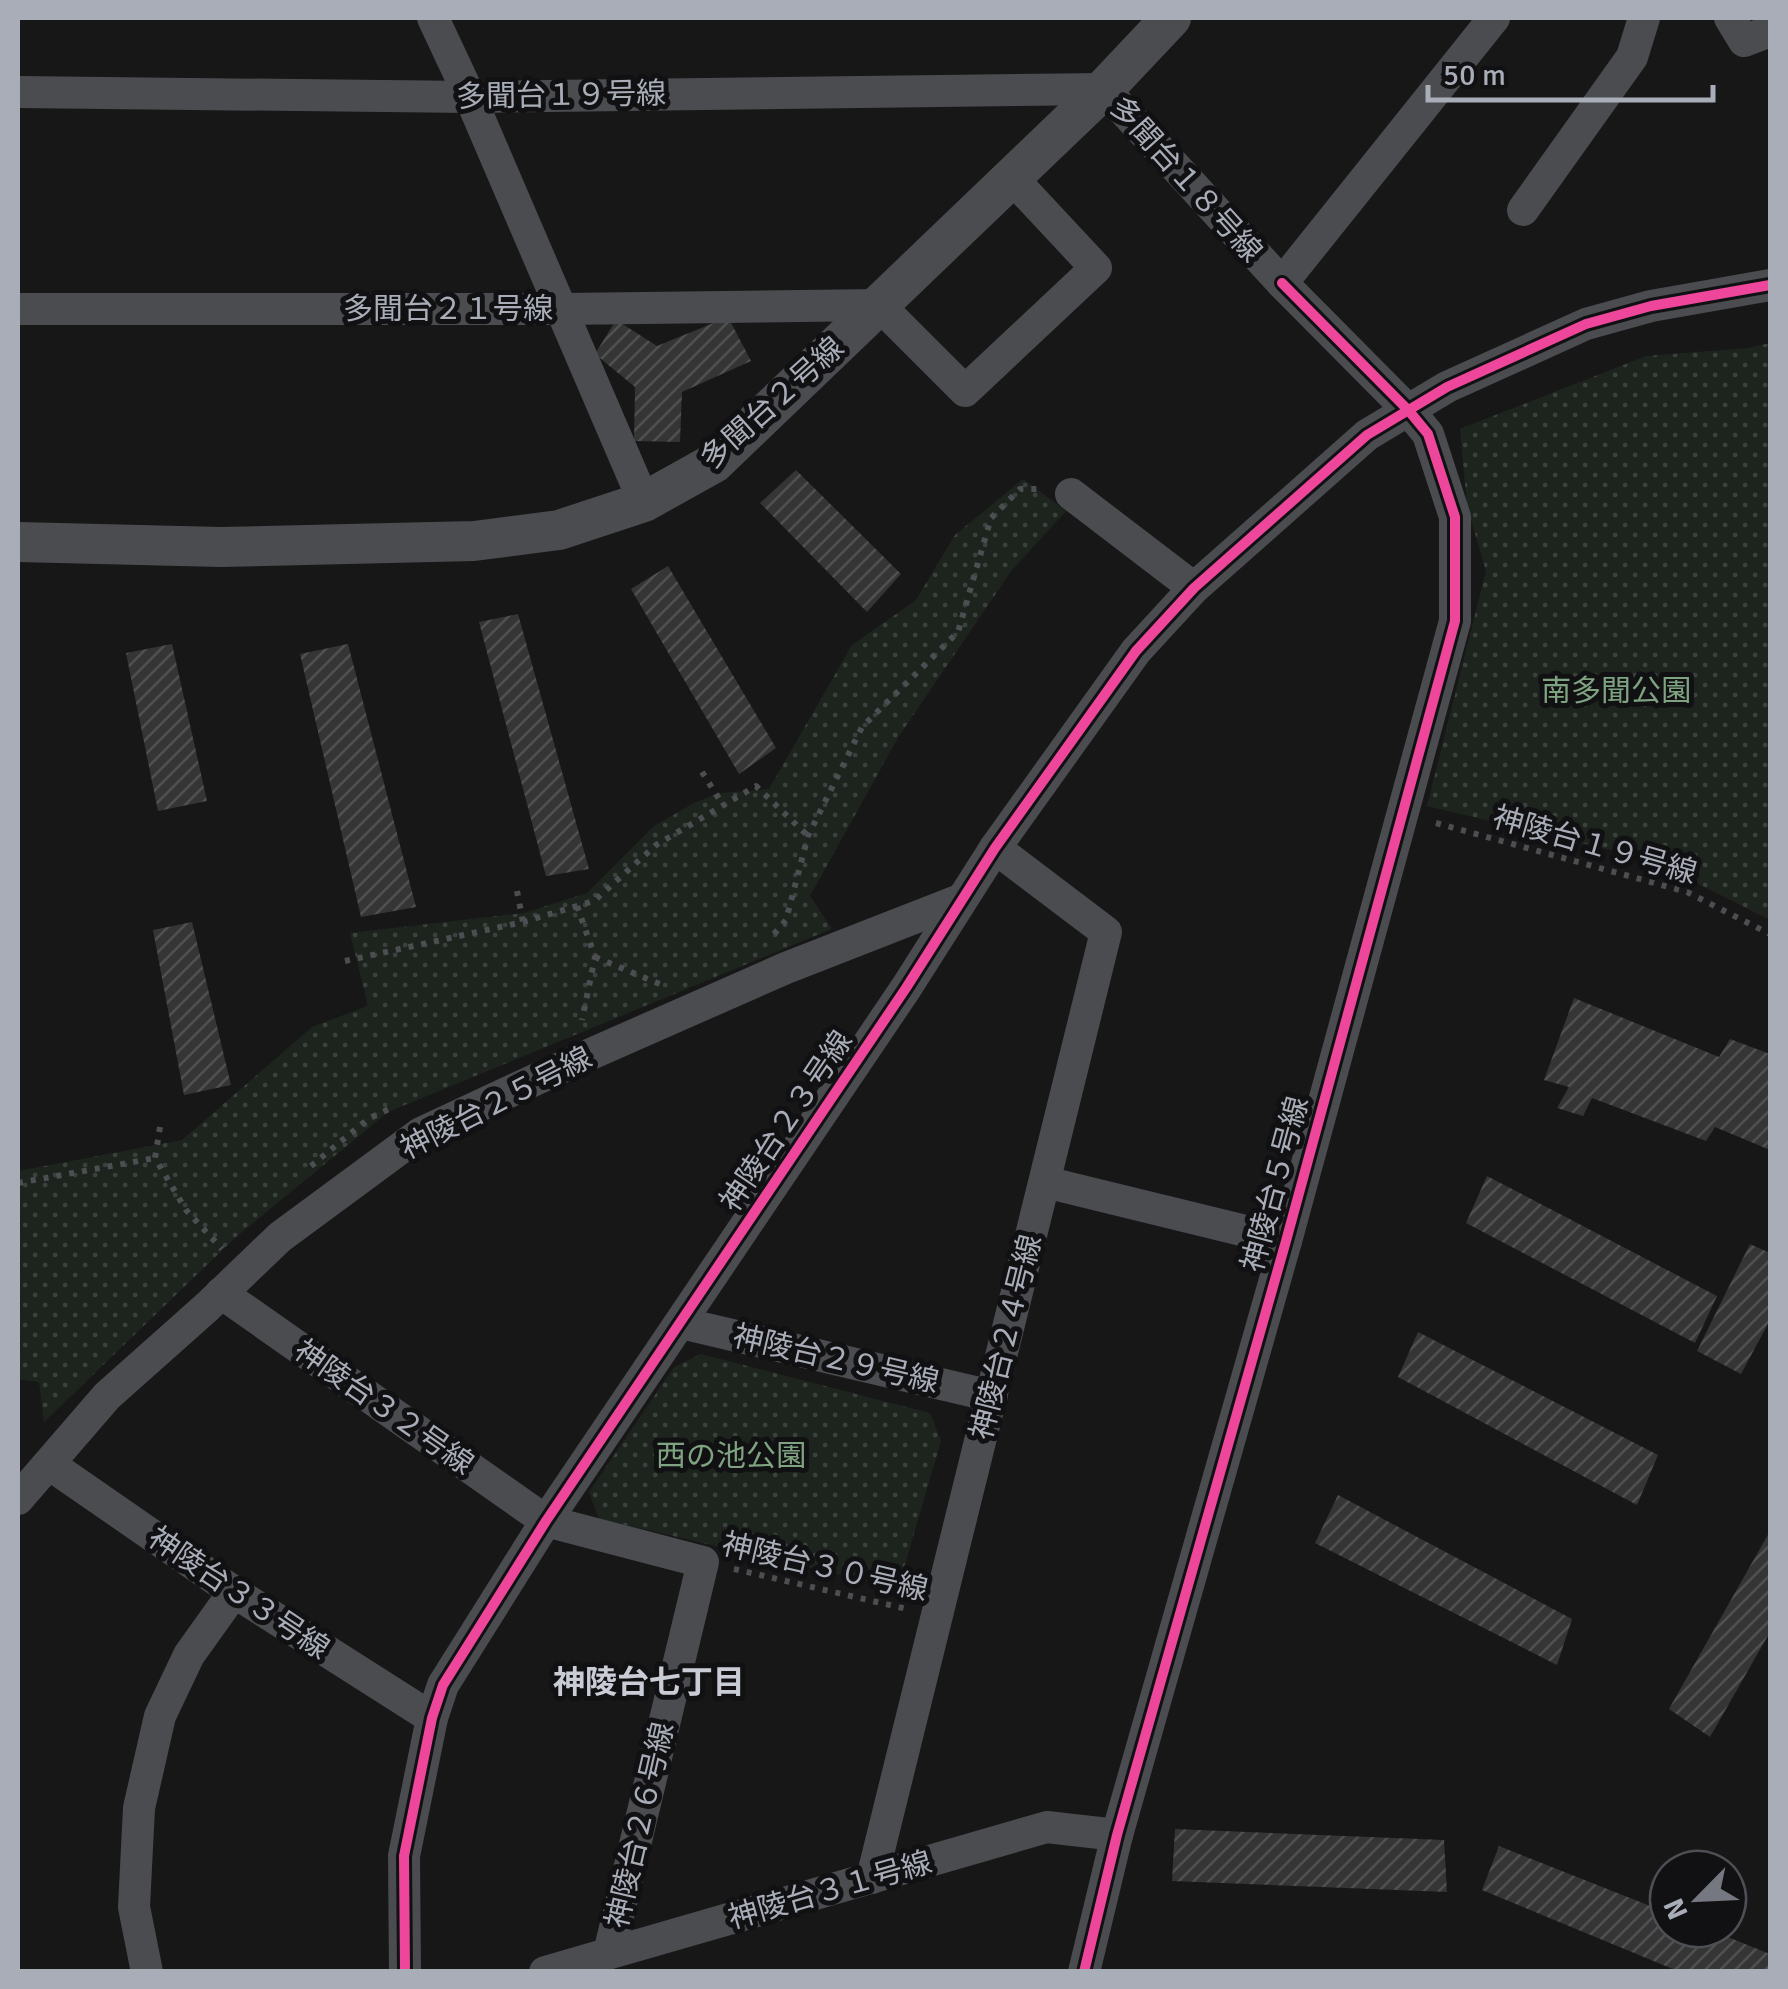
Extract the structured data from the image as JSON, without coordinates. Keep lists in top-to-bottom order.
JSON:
{
  "streets": {
    "street": [
      "多聞台１９号線",
      "多聞台１８号線",
      "多聞台２１号線",
      "多聞台２号線",
      "神陵台２５号線",
      "神陵台２３号線",
      "神陵台５号線",
      "神陵台２４号線",
      "神陵台２９号線",
      "神陵台３２号線",
      "神陵台３３号線",
      "神陵台２６号線",
      "神陵台３１号線"
    ],
    "path": ["神陵台１９号線", "神陵台３０号線"]
  },
  "crossings": [
    ["多聞台１９号線", "多聞台１８号線"],
    ["多聞台１９号線", "多聞台２号線"],
    ["多聞台１８号線", "多聞台２号線"],
    ["多聞台１８号線", "神陵台５号線"],
    ["多聞台２１号線", "多聞台２号線"],
    ["神陵台１９号線", "神陵台５号線"],
    ["神陵台２５号線", "神陵台２３号線"],
    ["神陵台２５号線", "神陵台３２号線"],
    ["神陵台２５号線", "神陵台３３号線"],
    ["神陵台２３号線", "神陵台５号線"],
    ["神陵台２３号線", "神陵台２４号線"],
    ["神陵台２３号線", "神陵台２９号線"],
    ["神陵台２３号線", "神陵台３２号線"],
    ["神陵台２３号線", "神陵台３３号線"],
    ["神陵台５号線", "神陵台３１号線"],
    ["神陵台２４号線", "神陵台２９号線"],
    ["神陵台２４号線", "神陵台３０号線"],
    ["神陵台２４号線", "神陵台３１号線"],
    ["神陵台３０号線", "神陵台２６号線"],
    ["神陵台２６号線", "神陵台３１号線"]
  ],
  "districts": ["神陵台七丁目"],
  "parks": ["南多聞公園", "西の池公園"],
  "scale_bar": "50 m",
  "north": "bottom left"
}
